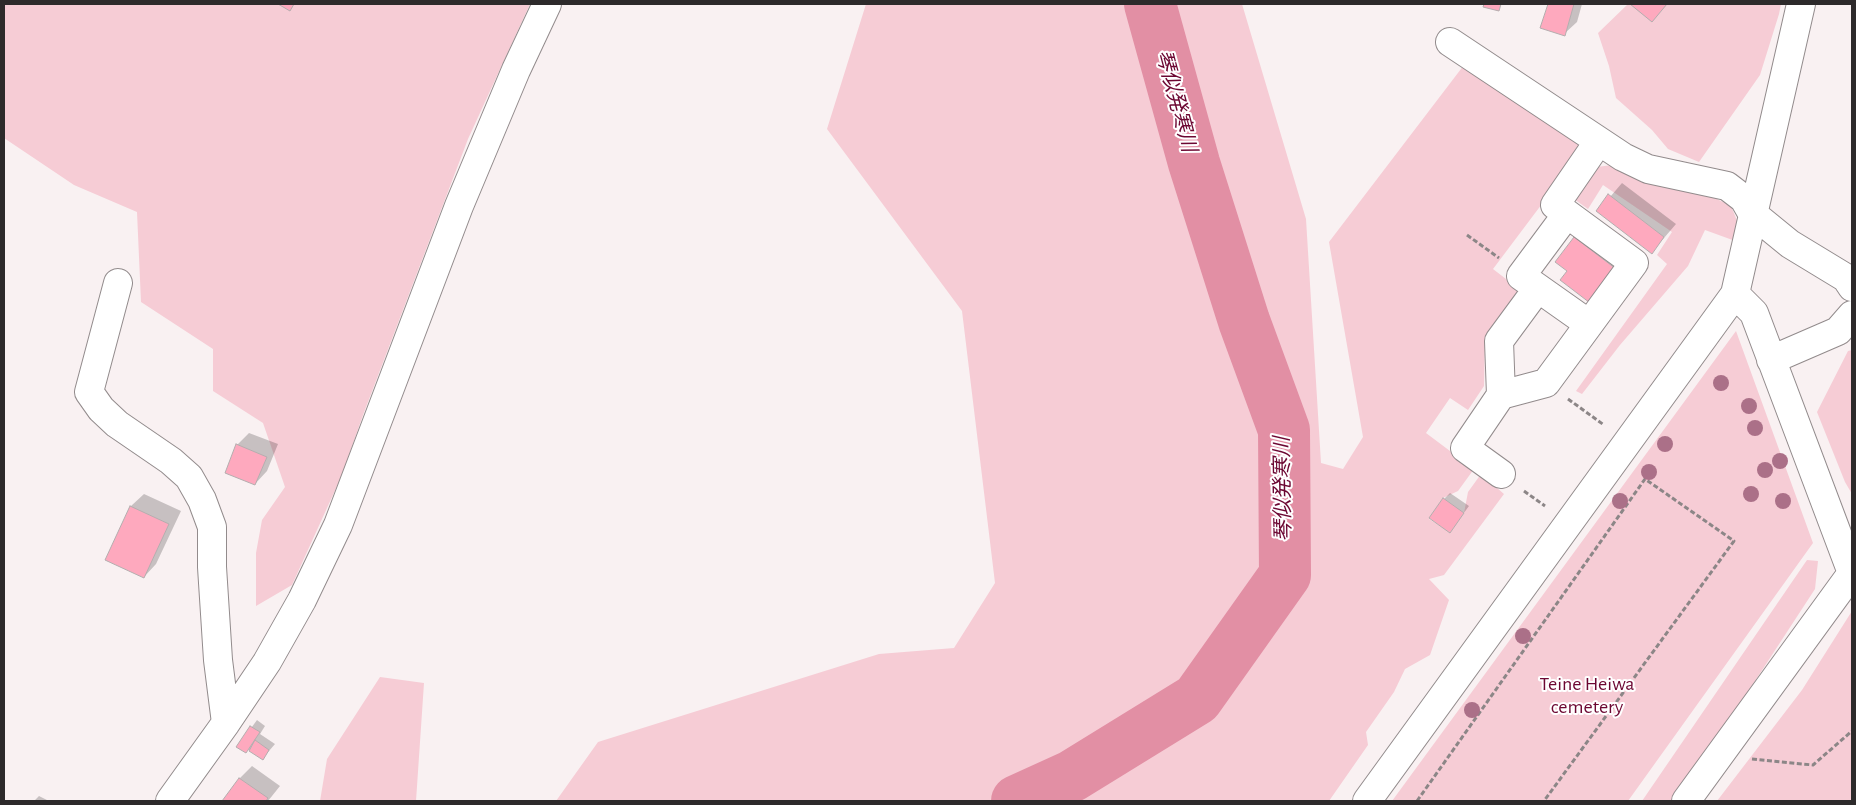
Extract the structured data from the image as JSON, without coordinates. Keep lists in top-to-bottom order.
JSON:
{
  "water": ["琴似発寒川"],
  "parks": ["Teine Heiwa cemetery"]
}
